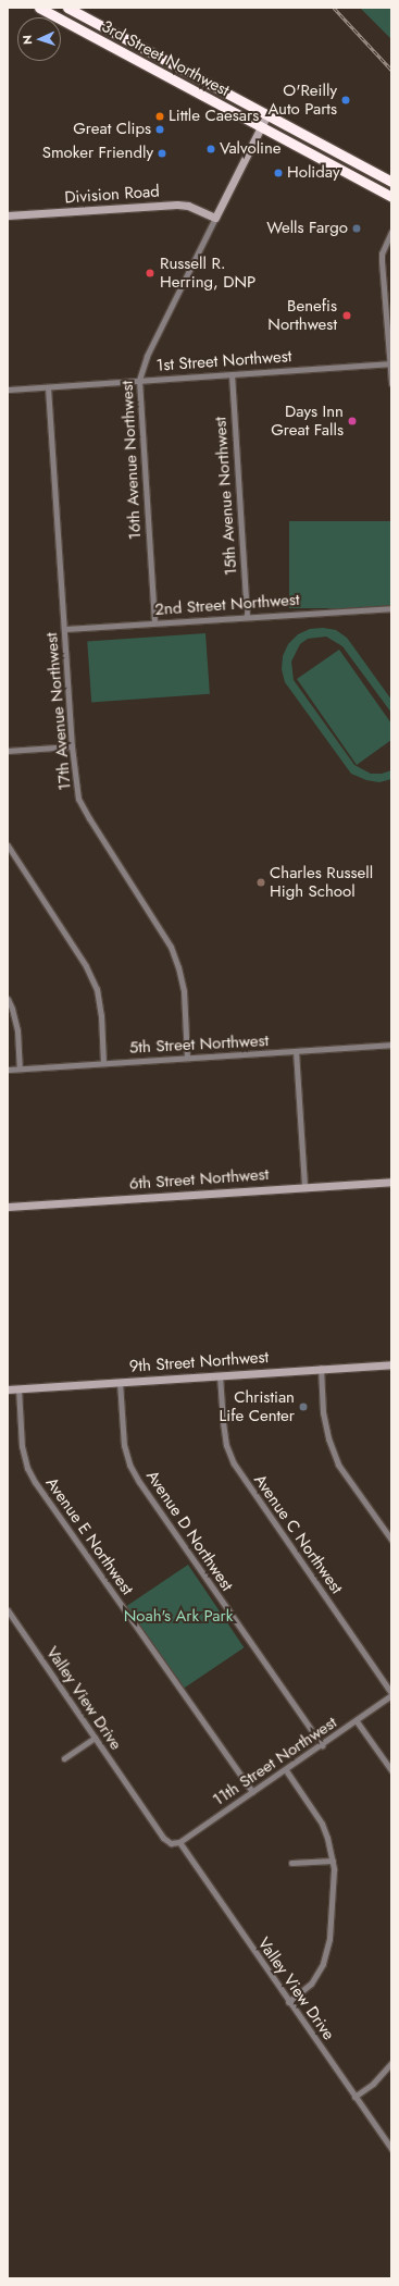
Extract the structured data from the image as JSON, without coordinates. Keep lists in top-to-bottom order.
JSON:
{
  "streets": {
    "highway": ["3rd Street Northwest"],
    "street": [
      "Division Road",
      "1st Street Northwest",
      "16th Avenue Northwest",
      "15th Avenue Northwest",
      "2nd Street Northwest",
      "17th Avenue Northwest",
      "5th Street Northwest",
      "6th Street Northwest",
      "9th Street Northwest",
      "Avenue D Northwest",
      "Avenue C Northwest",
      "Avenue E Northwest",
      "Valley View Drive",
      "11th Street Northwest"
    ]
  },
  "crossings": [
    ["3rd Street Northwest", "16th Avenue Northwest"],
    ["Division Road", "16th Avenue Northwest"],
    ["1st Street Northwest", "16th Avenue Northwest"],
    ["1st Street Northwest", "15th Avenue Northwest"],
    ["1st Street Northwest", "17th Avenue Northwest"],
    ["16th Avenue Northwest", "2nd Street Northwest"],
    ["15th Avenue Northwest", "2nd Street Northwest"],
    ["2nd Street Northwest", "17th Avenue Northwest"],
    ["17th Avenue Northwest", "5th Street Northwest"],
    ["9th Street Northwest", "Avenue D Northwest"],
    ["9th Street Northwest", "Avenue C Northwest"],
    ["9th Street Northwest", "Avenue E Northwest"],
    ["Avenue D Northwest", "11th Street Northwest"],
    ["Avenue C Northwest", "11th Street Northwest"],
    ["Avenue E Northwest", "11th Street Northwest"],
    ["Valley View Drive", "11th Street Northwest"]
  ],
  "parks": ["Noah's Ark Park"],
  "places": [
    "O'Reilly Auto Parts",
    "Little Caesars",
    "Great Clips",
    "Valvoline",
    "Smoker Friendly",
    "Holiday",
    "Wells Fargo",
    "Russell R. Herring, DNP",
    "Benefis Northwest",
    "Days Inn Great Falls",
    "Charles Russell High School",
    "Christian Life Center"
  ],
  "north": "left"
}
